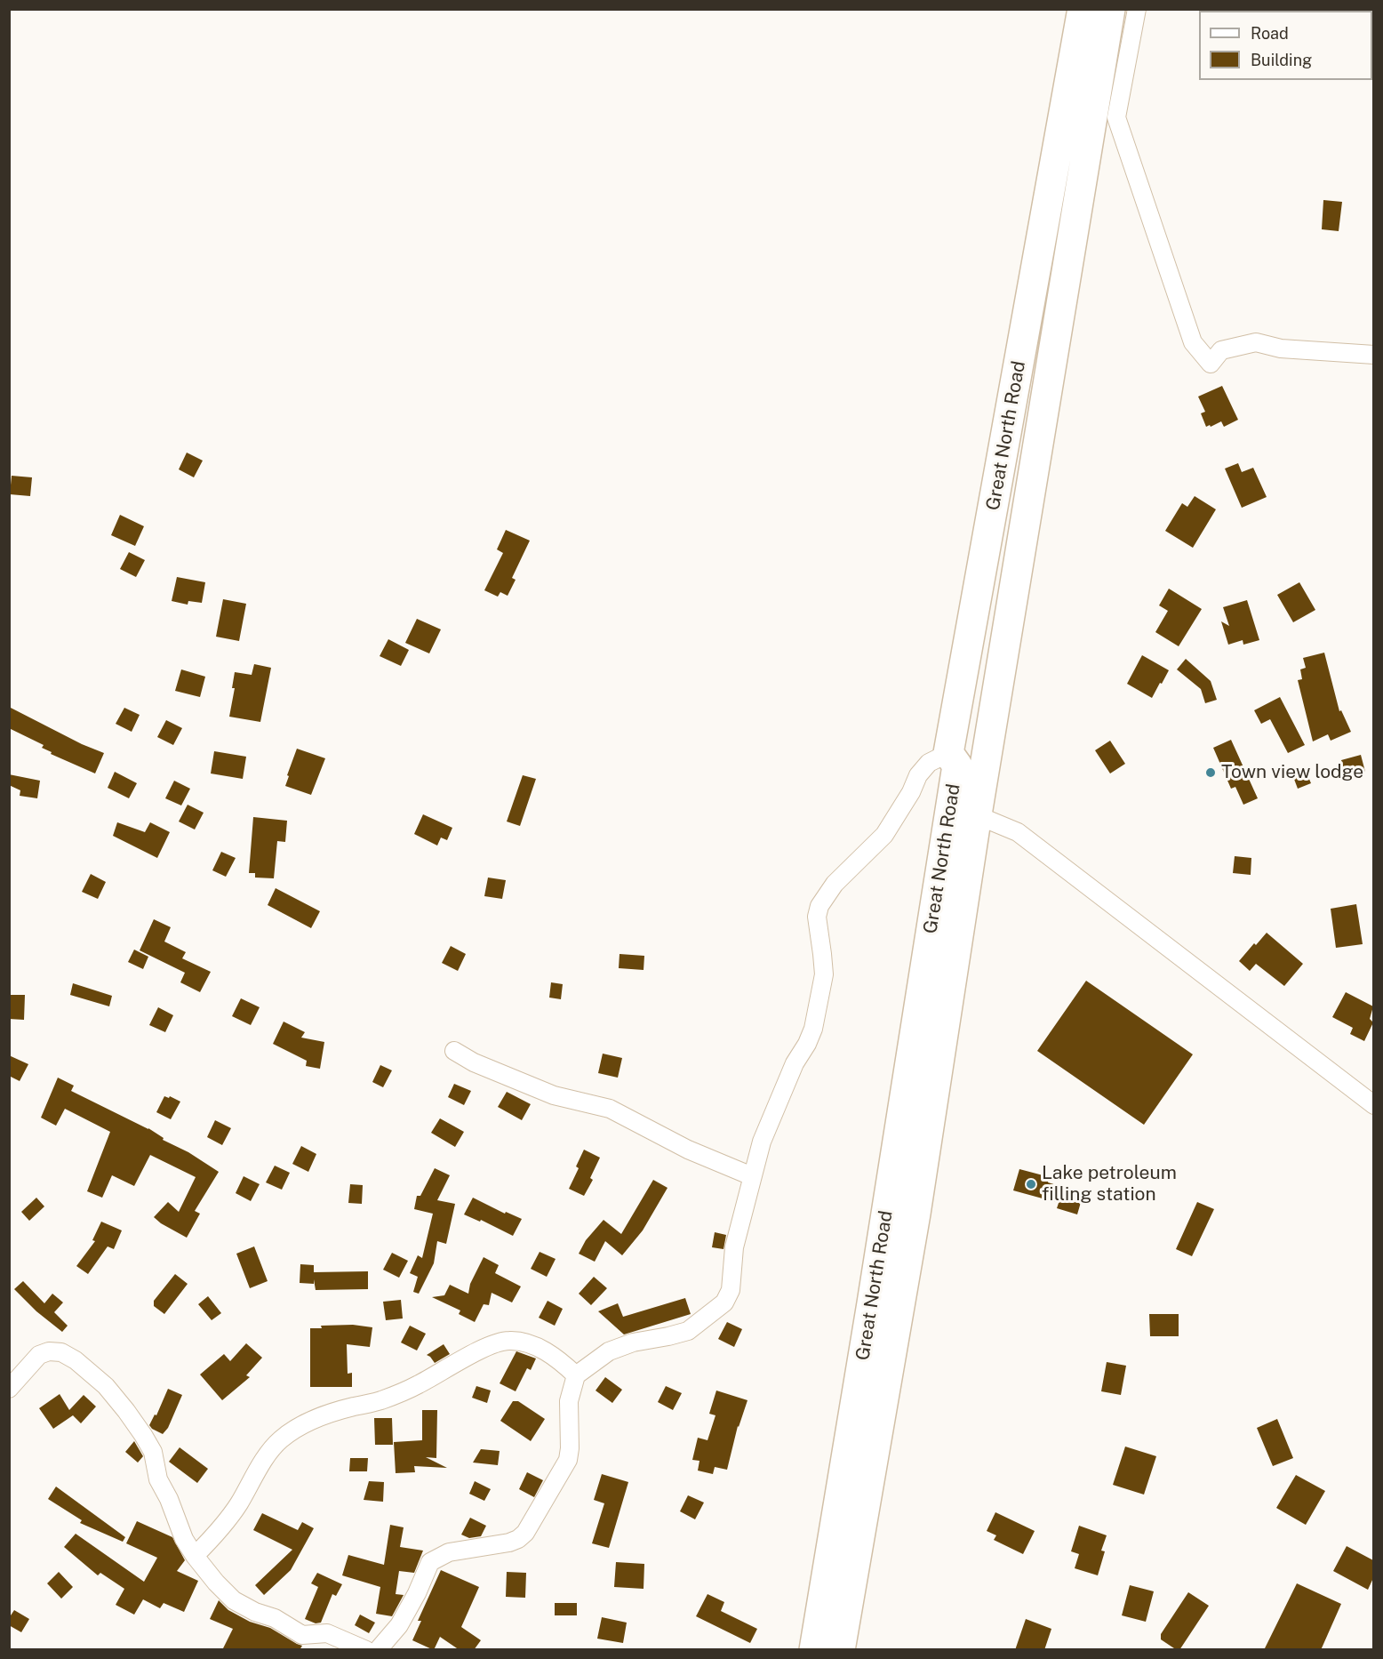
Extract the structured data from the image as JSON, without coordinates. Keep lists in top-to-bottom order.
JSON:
{
  "streets": {
    "highway": ["Great North Road"]
  },
  "places": ["Town view lodge", "Lake petroleum filling station"],
  "legend": ["Road", "Building"]
}
